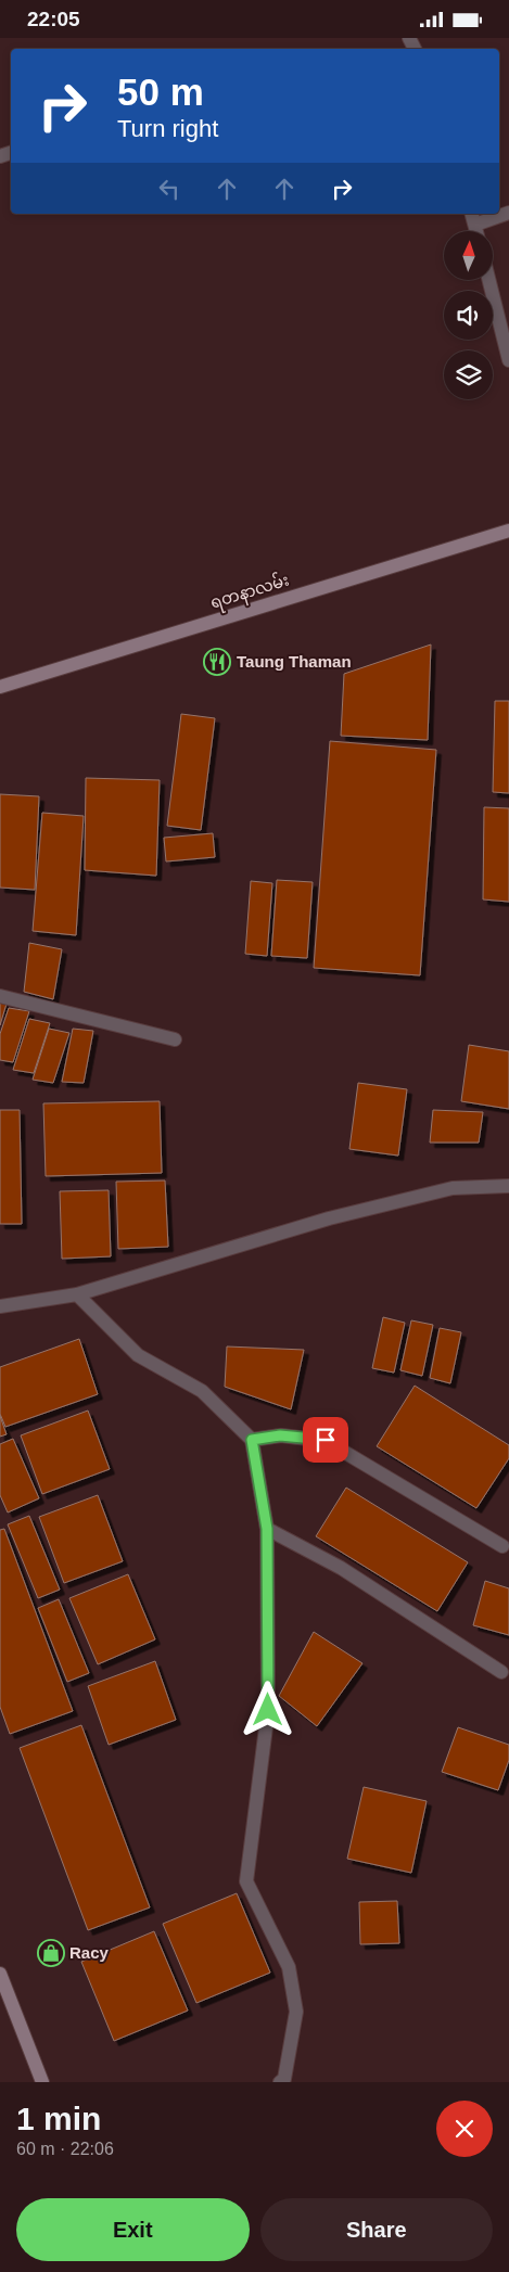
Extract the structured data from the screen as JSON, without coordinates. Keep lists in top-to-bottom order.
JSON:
{
  "streets": {
    "main road": ["ရတနာလမ်း"]
  },
  "places": {
    "restaurant": ["Taung Thaman"],
    "shop": ["Racy"]
  },
  "north": "top",
  "page": {
    "status": "22:05",
    "turn": ["50 m", "Turn right"],
    "heading": ["1 min", "60 m · 22:06"],
    "buttons": ["Exit", "Share"]
  }
}
